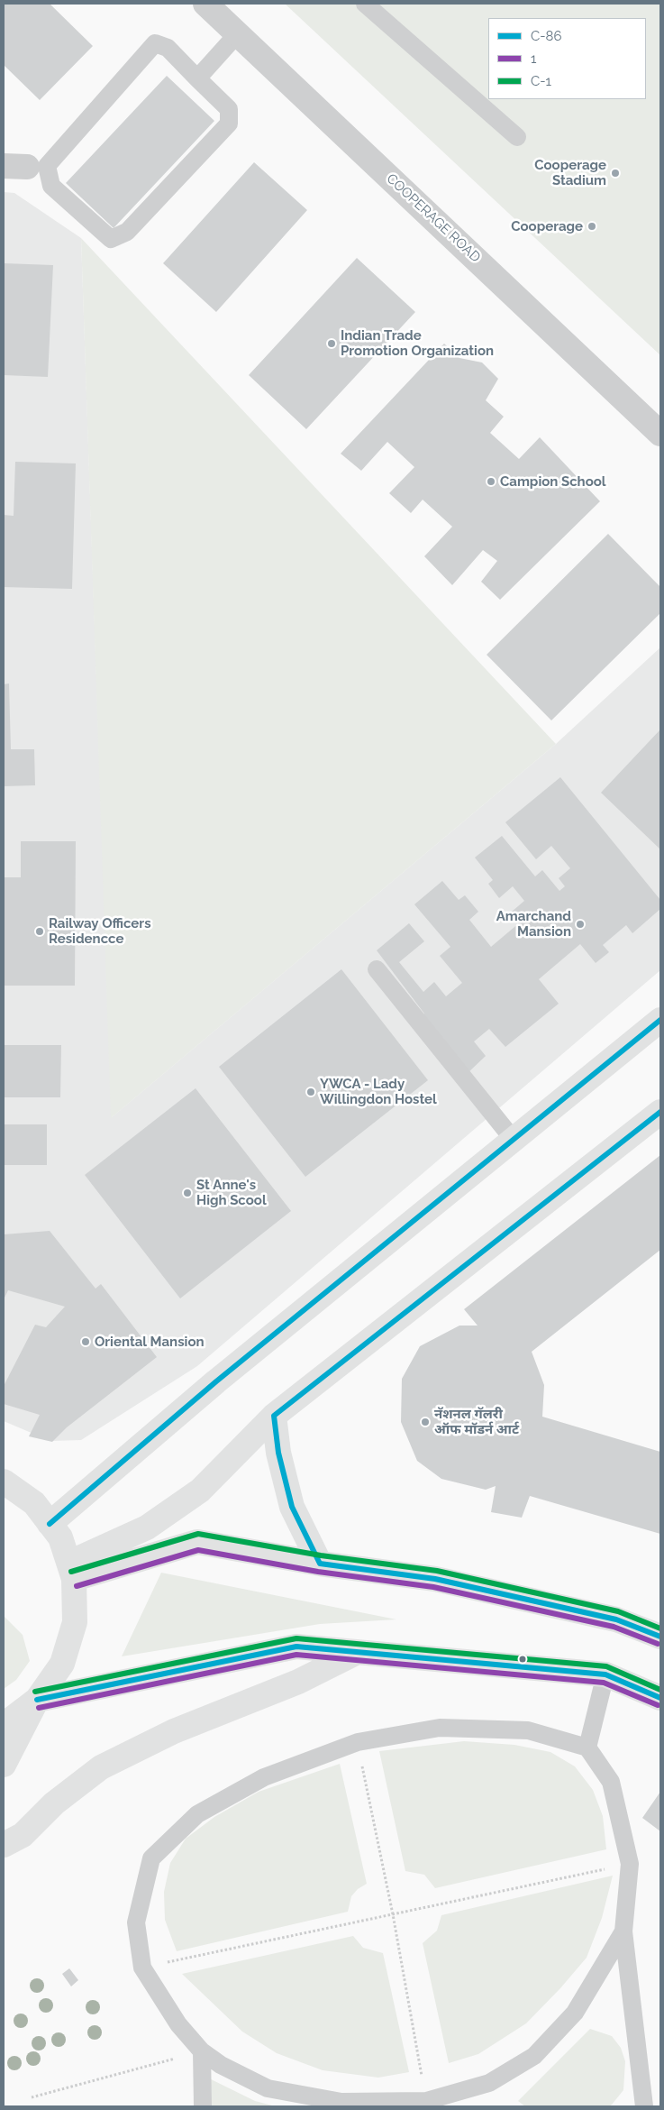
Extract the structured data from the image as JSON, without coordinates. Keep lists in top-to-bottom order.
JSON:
{
  "streets": {
    "street": ["COOPERAGE ROAD"]
  },
  "places": [
    "Cooperage Stadium",
    "Cooperage",
    "Indian Trade Promotion Organization",
    "Campion School",
    "Amarchand Mansion",
    "Railway Officers Residencce",
    "YWCA - Lady Willingdon Hostel",
    "St Anne's High Scool",
    "Oriental Mansion",
    "नॅशनल गॅलरी ऑफ मॉडर्न आर्ट"
  ],
  "lines": ["transit line C-86", "transit line C-1", "transit line 1"],
  "legend": ["C-86", "1", "C-1"]
}
